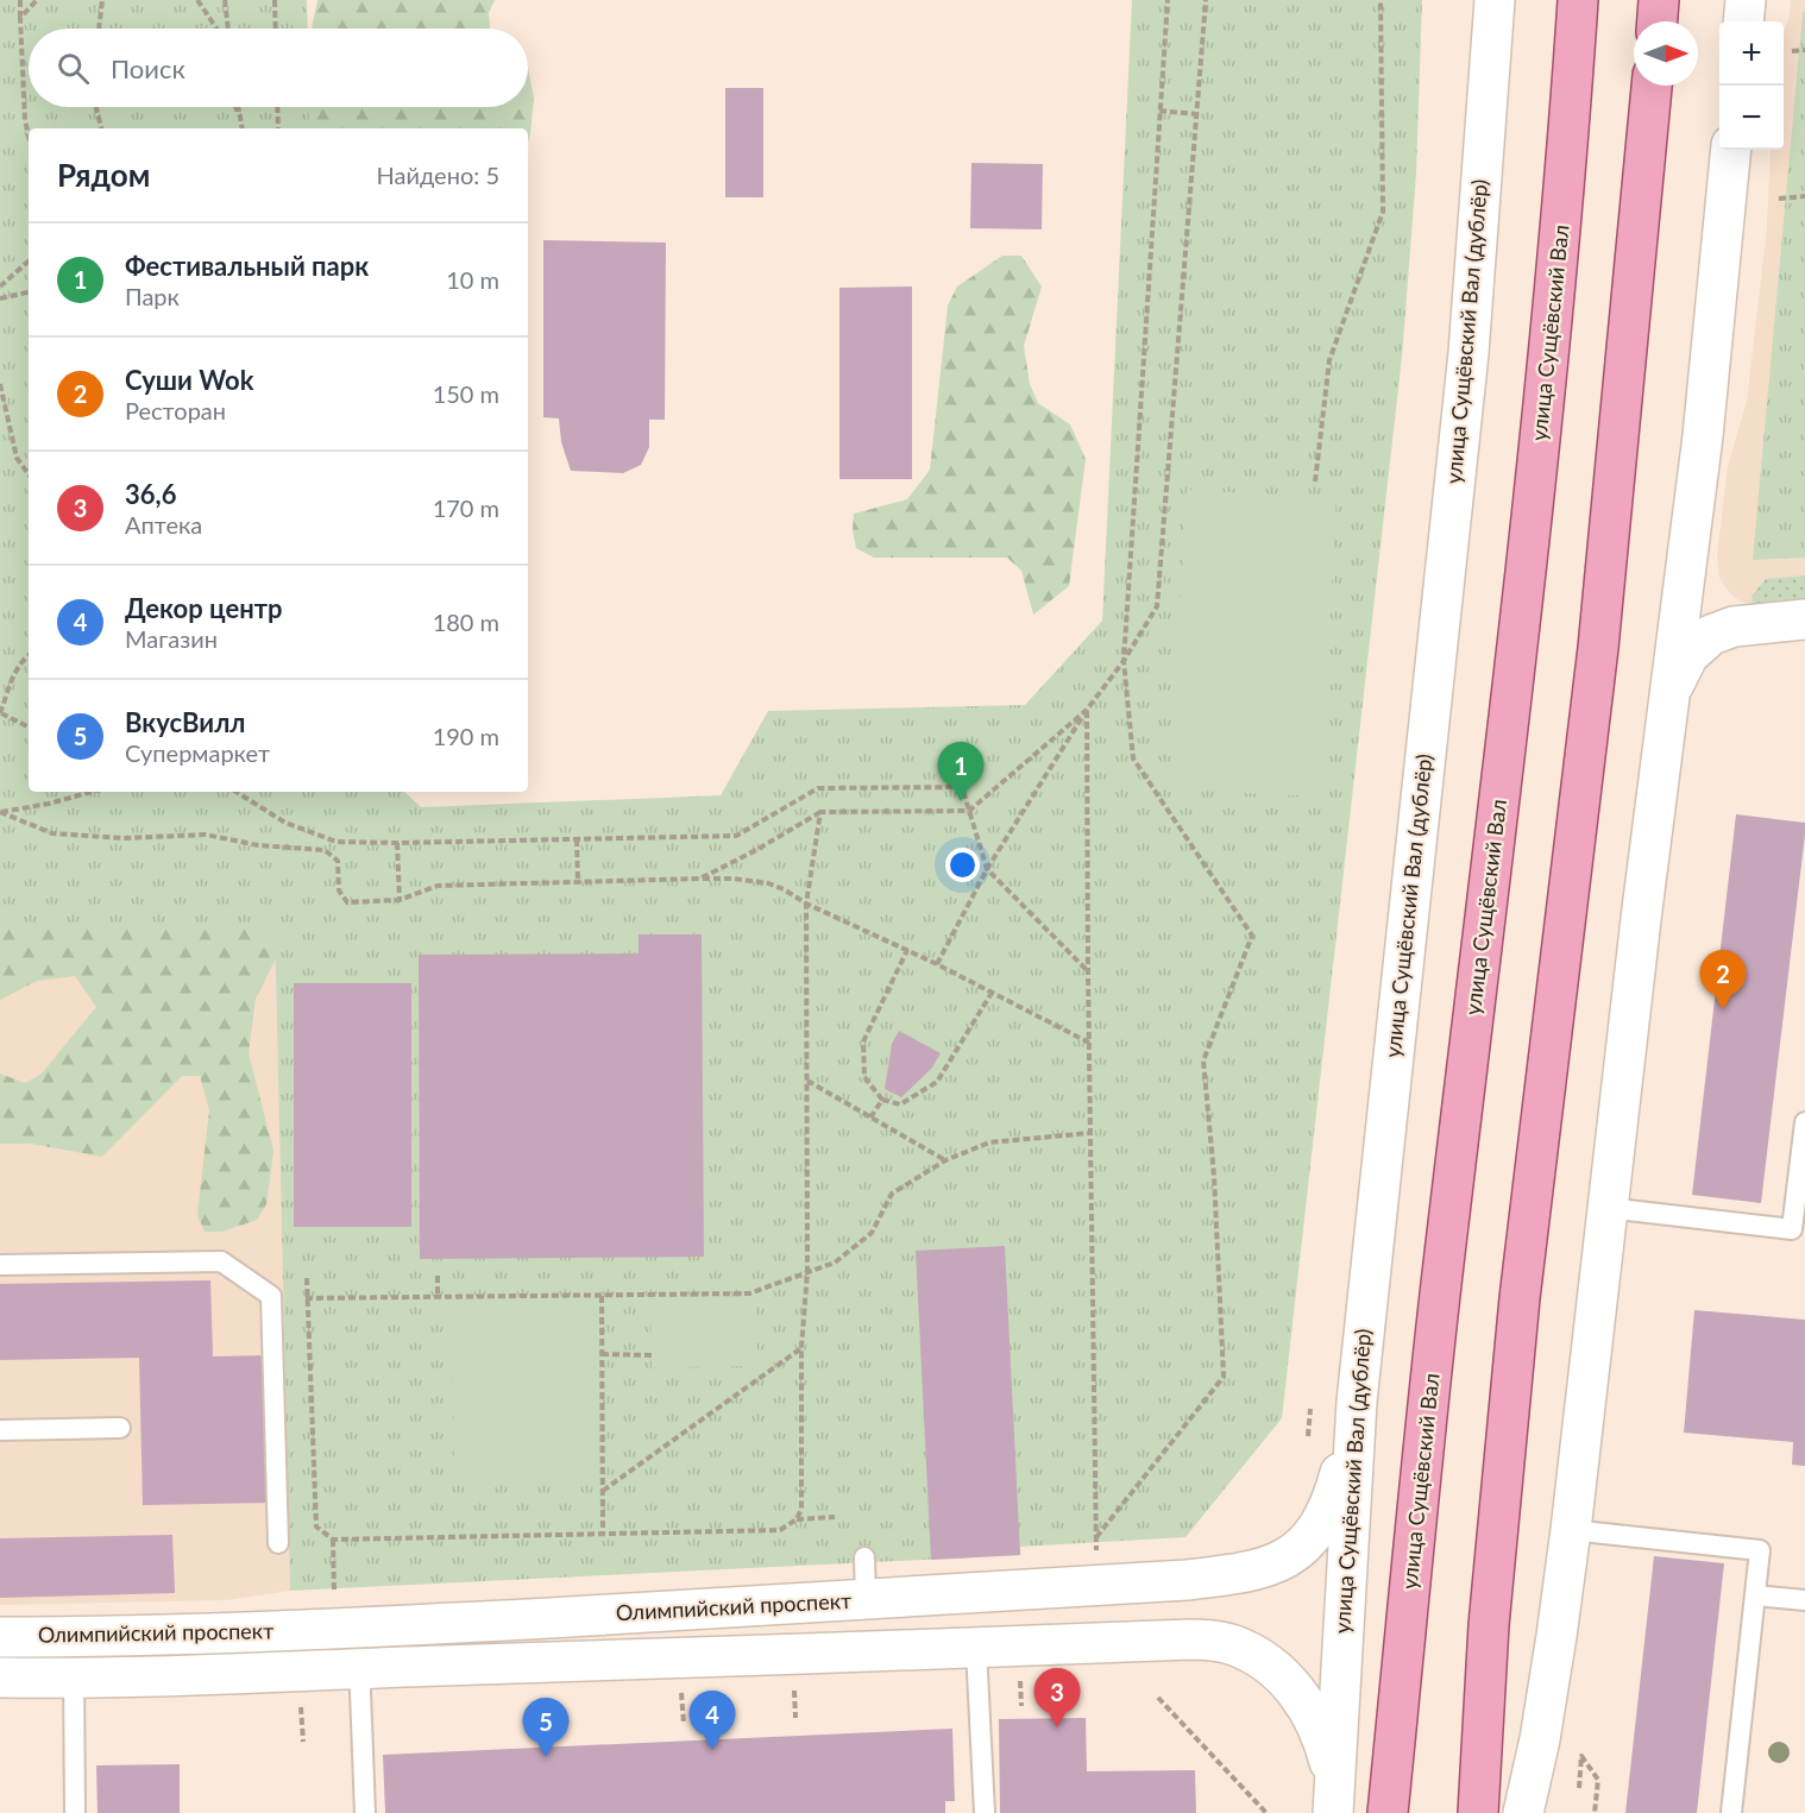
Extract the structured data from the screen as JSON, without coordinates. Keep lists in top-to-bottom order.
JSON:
{
  "streets": {
    "main road": ["улица Сущёвский Вал (дублёр)", "улица Сущёвский Вал", "Олимпийский проспект"]
  },
  "crossings": [
    ["улица Сущёвский Вал (дублёр)", "Олимпийский проспект"]
  ],
  "north": "right",
  "page": {
    "map_buttons": ["+", "−"],
    "search": "Поиск",
    "heading": ["Рядом", "Найдено: 5"],
    "list": [
      {
        "mark": "1",
        "name": "Фестивальный парк",
        "note": "Парк",
        "value": "10 m"
      },
      {
        "mark": "2",
        "name": "Суши Wok",
        "note": "Ресторан",
        "value": "150 m"
      },
      {
        "mark": "3",
        "name": "36,6",
        "note": "Аптека",
        "value": "170 m"
      },
      {
        "mark": "4",
        "name": "Декор центр",
        "note": "Магазин",
        "value": "180 m"
      },
      {
        "mark": "5",
        "name": "ВкусВилл",
        "note": "Супермаркет",
        "value": "190 m"
      }
    ],
    "pins": [
      "1",
      "2",
      "3",
      "4",
      "5"
    ]
  }
}
